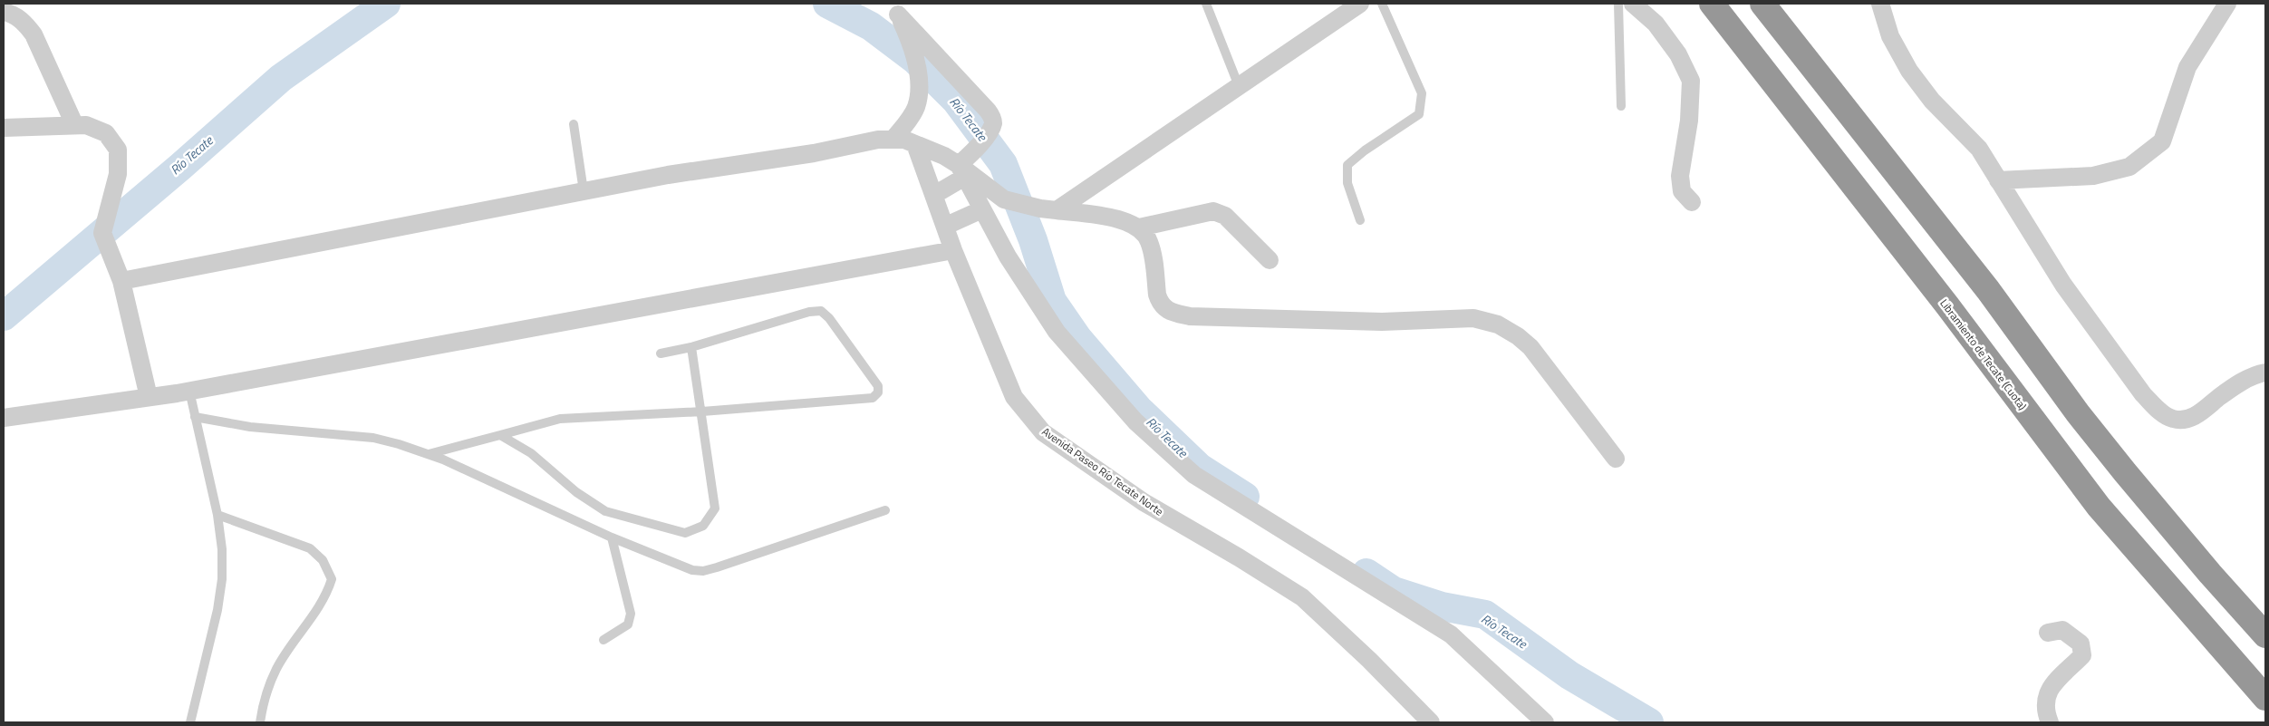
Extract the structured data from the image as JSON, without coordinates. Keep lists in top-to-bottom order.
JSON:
{
  "streets": {
    "highway": ["Libramiento de Tecate (Cuota)"],
    "street": ["Avenida Paseo Río Tecate Norte"]
  },
  "water": ["Río Tecate"]
}
